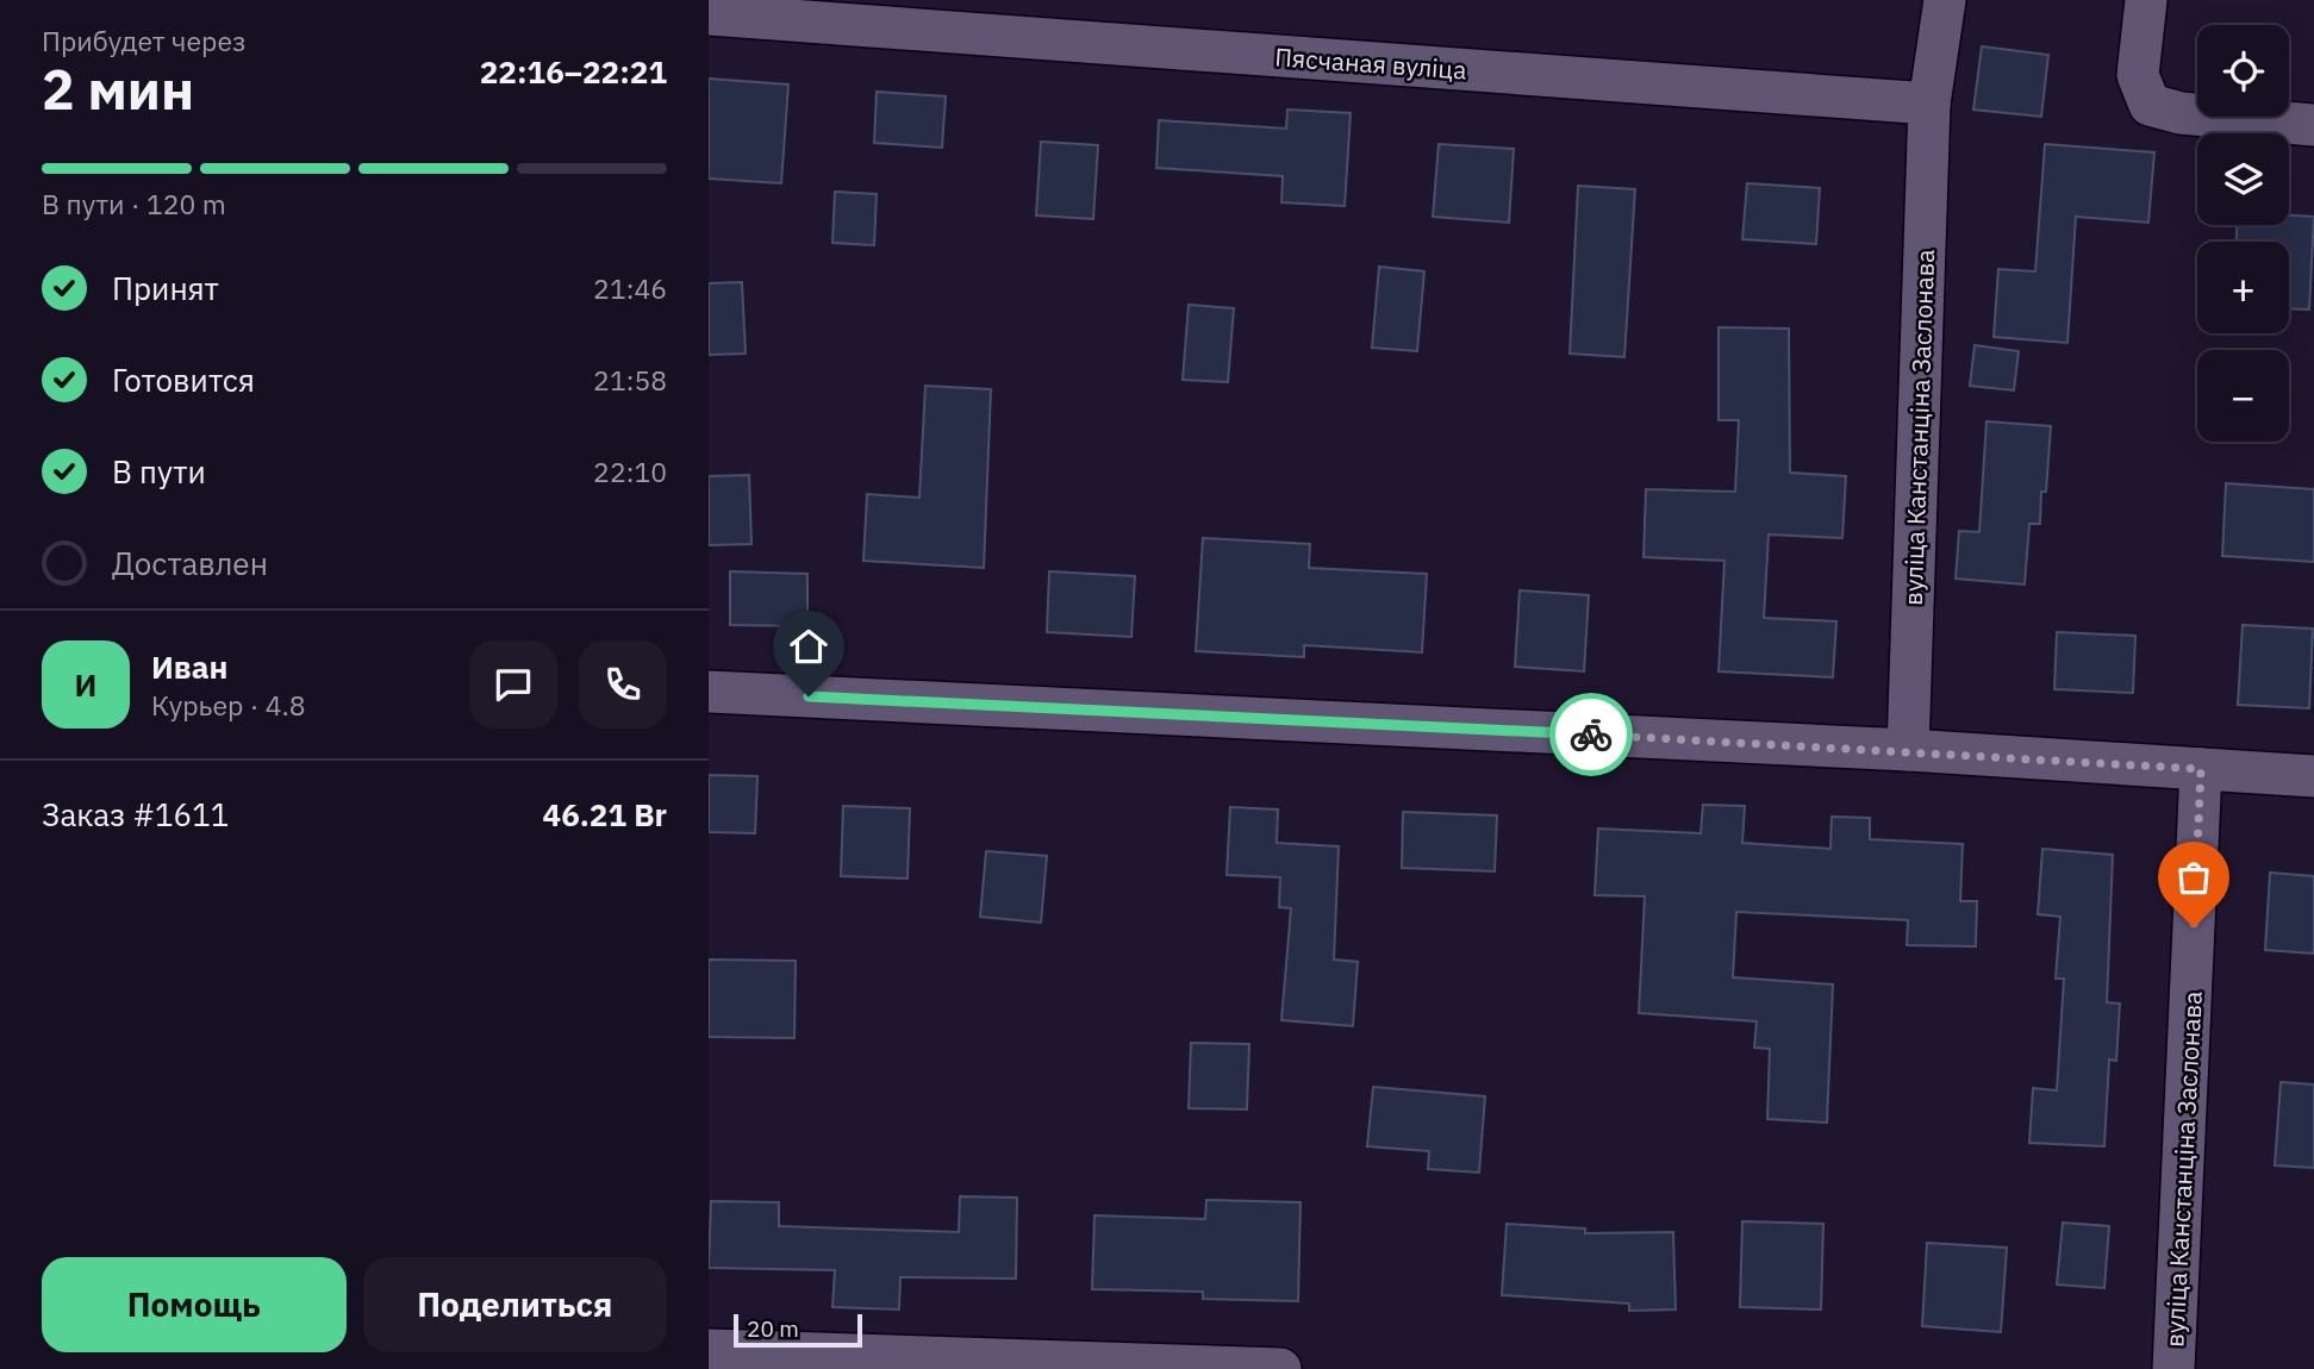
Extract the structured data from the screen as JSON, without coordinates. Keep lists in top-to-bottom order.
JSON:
{
  "streets": {
    "street": ["Пясчаная вуліца", "вуліца Канстанціна Заслонава"]
  },
  "crossings": [
    ["Пясчаная вуліца", "вуліца Канстанціна Заслонава"]
  ],
  "scale_bar": "20 m",
  "page": {
    "heading": ["2 мин", "Прибудет через", "22:16–22:21"],
    "panel": [
      "Иван",
      "Курьер · 4.8",
      "Заказ #1611",
      "46.21 Br"
    ],
    "map_buttons": ["+", "−"],
    "bar": "В пути · 120 m",
    "list": [
      ["Принят", "21:46"],
      ["Готовится", "21:58"],
      ["В пути", "22:10"],
      "Доставлен"
    ],
    "round": "И",
    "buttons": ["Помощь", "Поделиться"],
    "scale": "20 m"
  }
}
